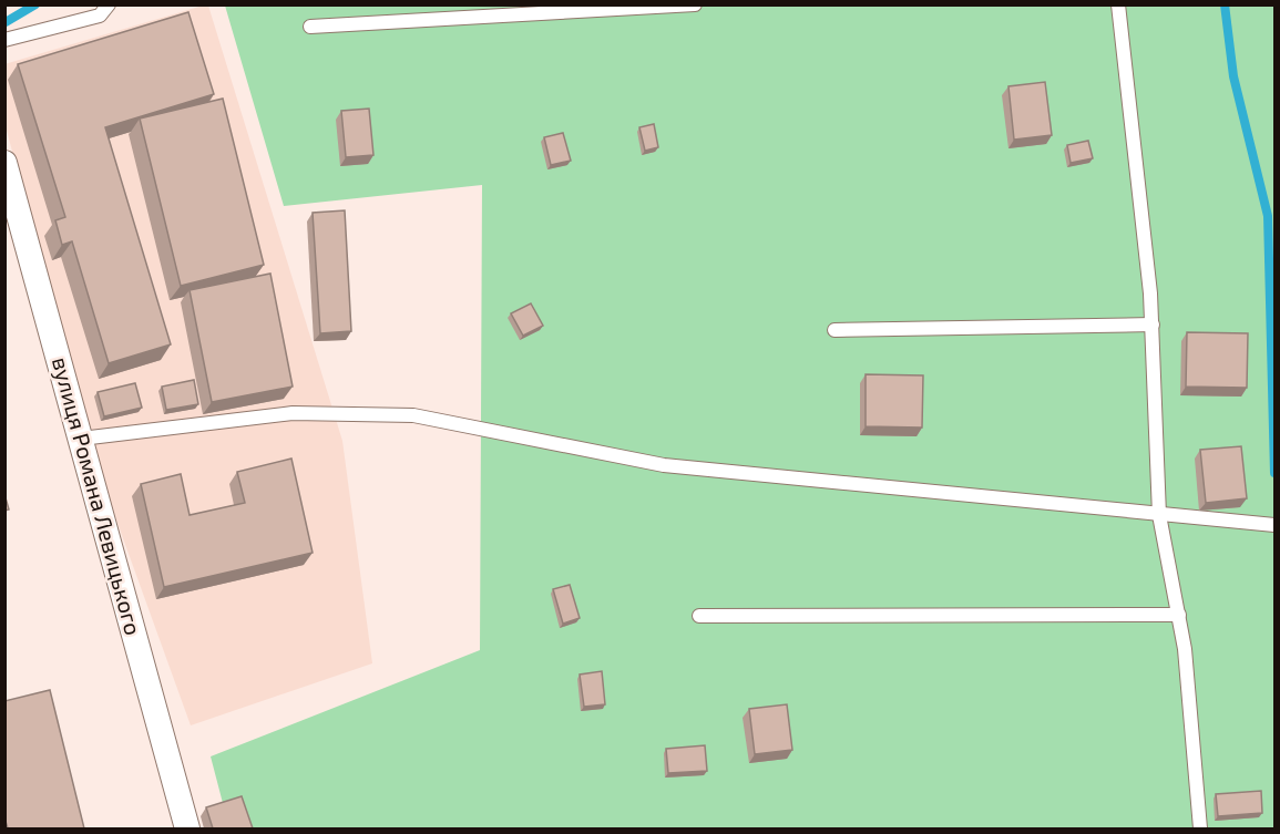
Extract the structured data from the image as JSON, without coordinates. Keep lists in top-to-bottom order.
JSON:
{
  "streets": {
    "street": ["вулиця Романа Левицького"]
  }
}
